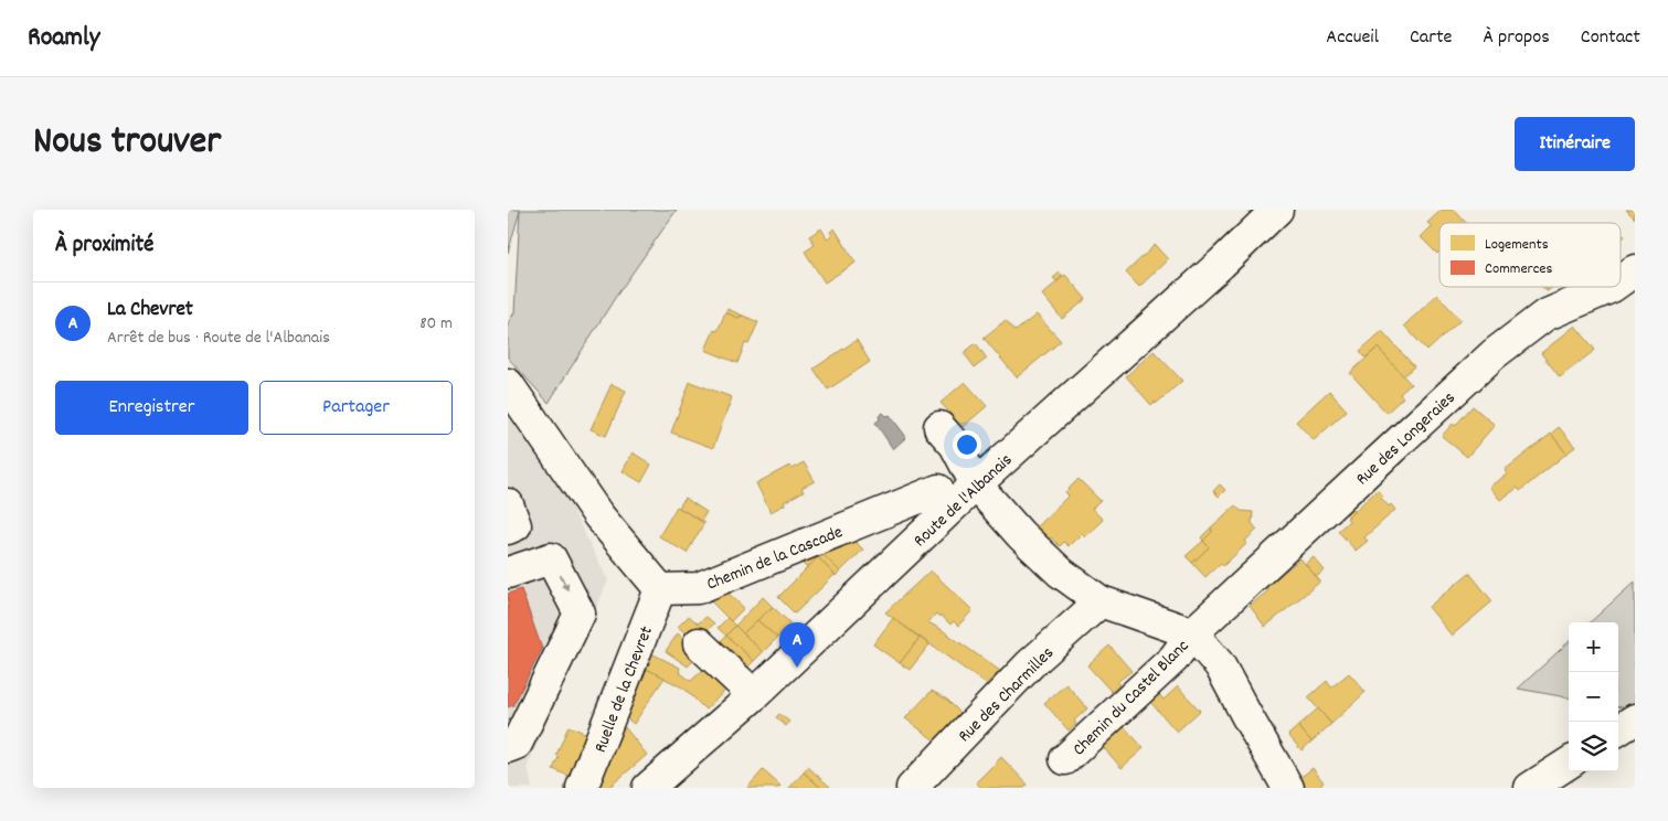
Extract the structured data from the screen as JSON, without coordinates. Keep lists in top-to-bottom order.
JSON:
{
  "streets": {
    "street": [
      "Rue des Longeraies",
      "Route de l'Albanais",
      "Chemin de la Cascade",
      "Ruelle de la Chevret",
      "Rue des Charmilles",
      "Chemin du Castel Blanc"
    ]
  },
  "crossings": [
    ["Rue des Longeraies", "Chemin du Castel Blanc"],
    ["Chemin de la Cascade", "Ruelle de la Chevret"]
  ],
  "legend": ["Logements", "Commerces"],
  "page": {
    "header": "Roamly",
    "nav": [
      "Accueil",
      "Carte",
      "À propos",
      "Contact"
    ],
    "title": "Nous trouver",
    "buttons": [
      "Itinéraire",
      ["Enregistrer", "Partager"]
    ],
    "heading": "À proximité",
    "list": [
      {
        "mark": "A",
        "name": "La Chevret",
        "note": "Arrêt de bus · Route de l'Albanais",
        "value": "80 m"
      }
    ],
    "map_buttons": ["+", "−"],
    "pins": "A"
  }
}
